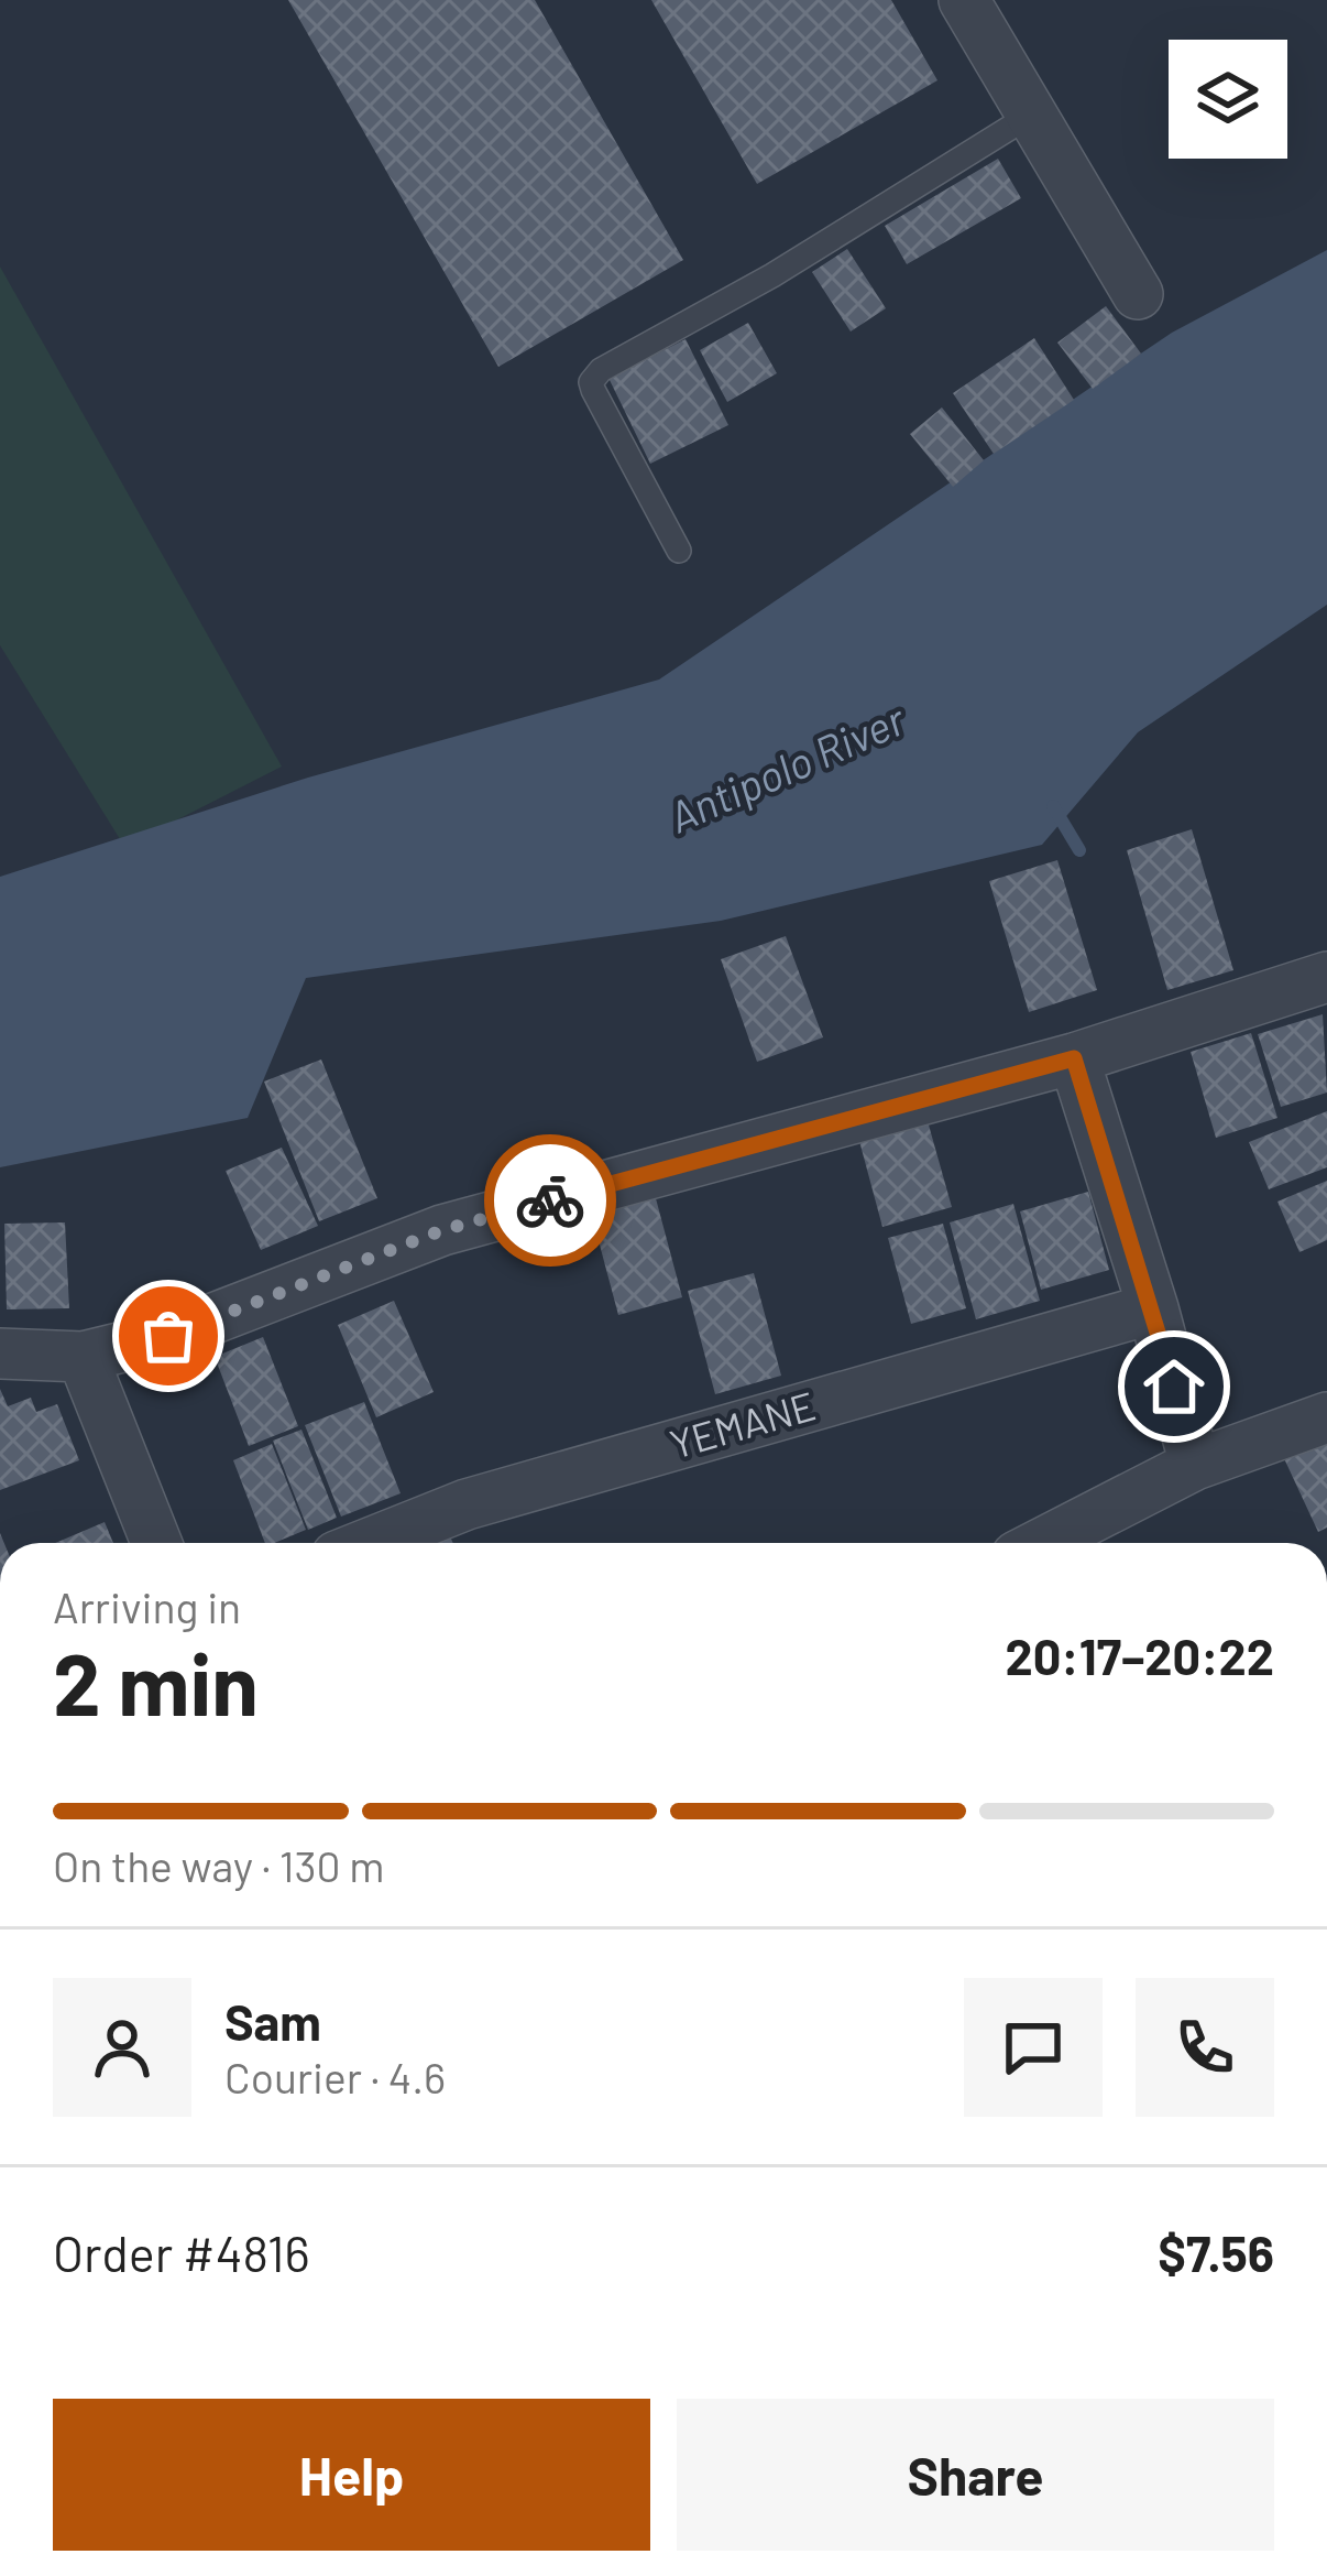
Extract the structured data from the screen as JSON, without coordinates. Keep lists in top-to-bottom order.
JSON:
{
  "streets": {
    "street": ["YEMANE"]
  },
  "water": ["Antipolo River"],
  "page": {
    "heading": ["2 min", "Arriving in", "20:17–20:22"],
    "panel": [
      "Sam",
      "Courier · 4.6",
      "Order #4816",
      "$7.56"
    ],
    "bar": "On the way · 130 m",
    "buttons": ["Help", "Share"]
  }
}
